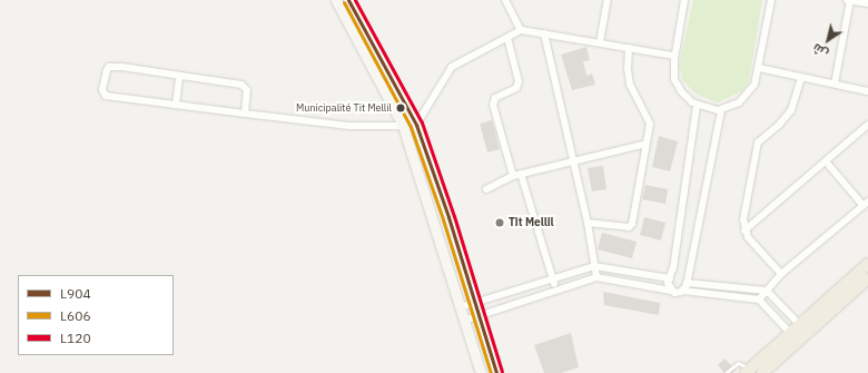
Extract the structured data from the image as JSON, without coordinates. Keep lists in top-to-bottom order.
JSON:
{
  "places": ["Municipalité Tit Mellil", "Tit Mellil"],
  "lines": ["transit line L904", "transit line L120", "transit line L606"],
  "legend": ["L904", "L606", "L120"],
  "north": "bottom left"
}
